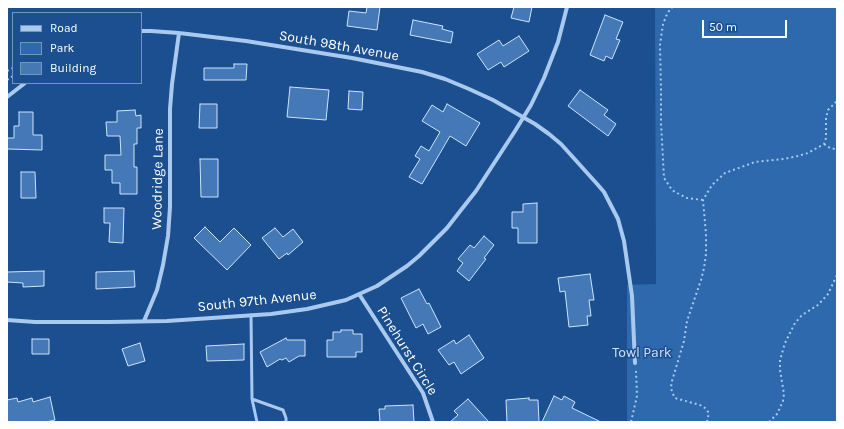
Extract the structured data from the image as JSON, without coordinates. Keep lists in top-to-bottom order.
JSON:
{
  "streets": {
    "street": [
      "South 98th Avenue",
      "Woodridge Lane",
      "South 97th Avenue",
      "Pinehurst Circle"
    ]
  },
  "crossings": [
    ["South 98th Avenue", "Woodridge Lane"],
    ["South 98th Avenue", "South 97th Avenue"],
    ["Woodridge Lane", "South 97th Avenue"],
    ["South 97th Avenue", "Pinehurst Circle"]
  ],
  "parks": ["Towl Park"],
  "legend": ["Road", "Park", "Building"],
  "scale_bar": "50 m"
}
